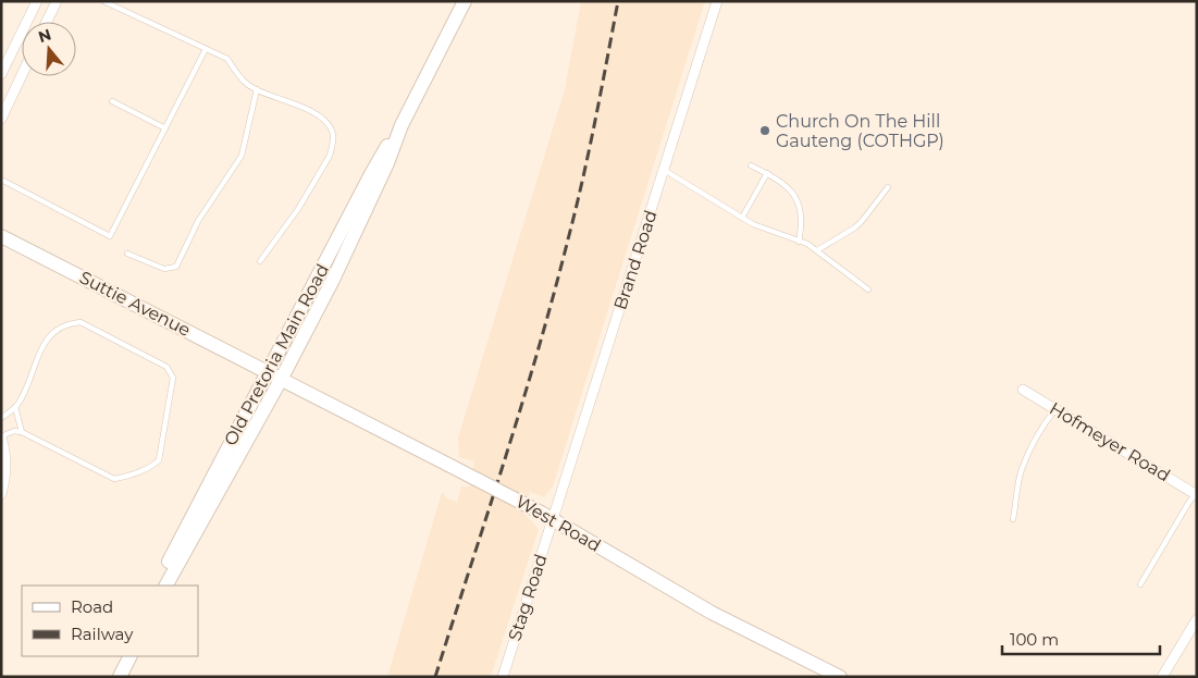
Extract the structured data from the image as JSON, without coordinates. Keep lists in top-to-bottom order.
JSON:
{
  "streets": {
    "main road": ["Suttie Avenue", "Old Pretoria Main Road", "West Road"],
    "street": ["Brand Road", "Hofmeyer Road", "Stag Road"]
  },
  "crossings": [
    ["Brand Road", "West Road"],
    ["Brand Road", "Stag Road"],
    ["Suttie Avenue", "Old Pretoria Main Road"],
    ["Suttie Avenue", "West Road"],
    ["Old Pretoria Main Road", "West Road"],
    ["West Road", "Stag Road"]
  ],
  "places": ["Church On The Hill Gauteng (COTHGP)"],
  "legend": ["Road", "Railway"],
  "scale_bar": "100 m",
  "north": "top"
}
